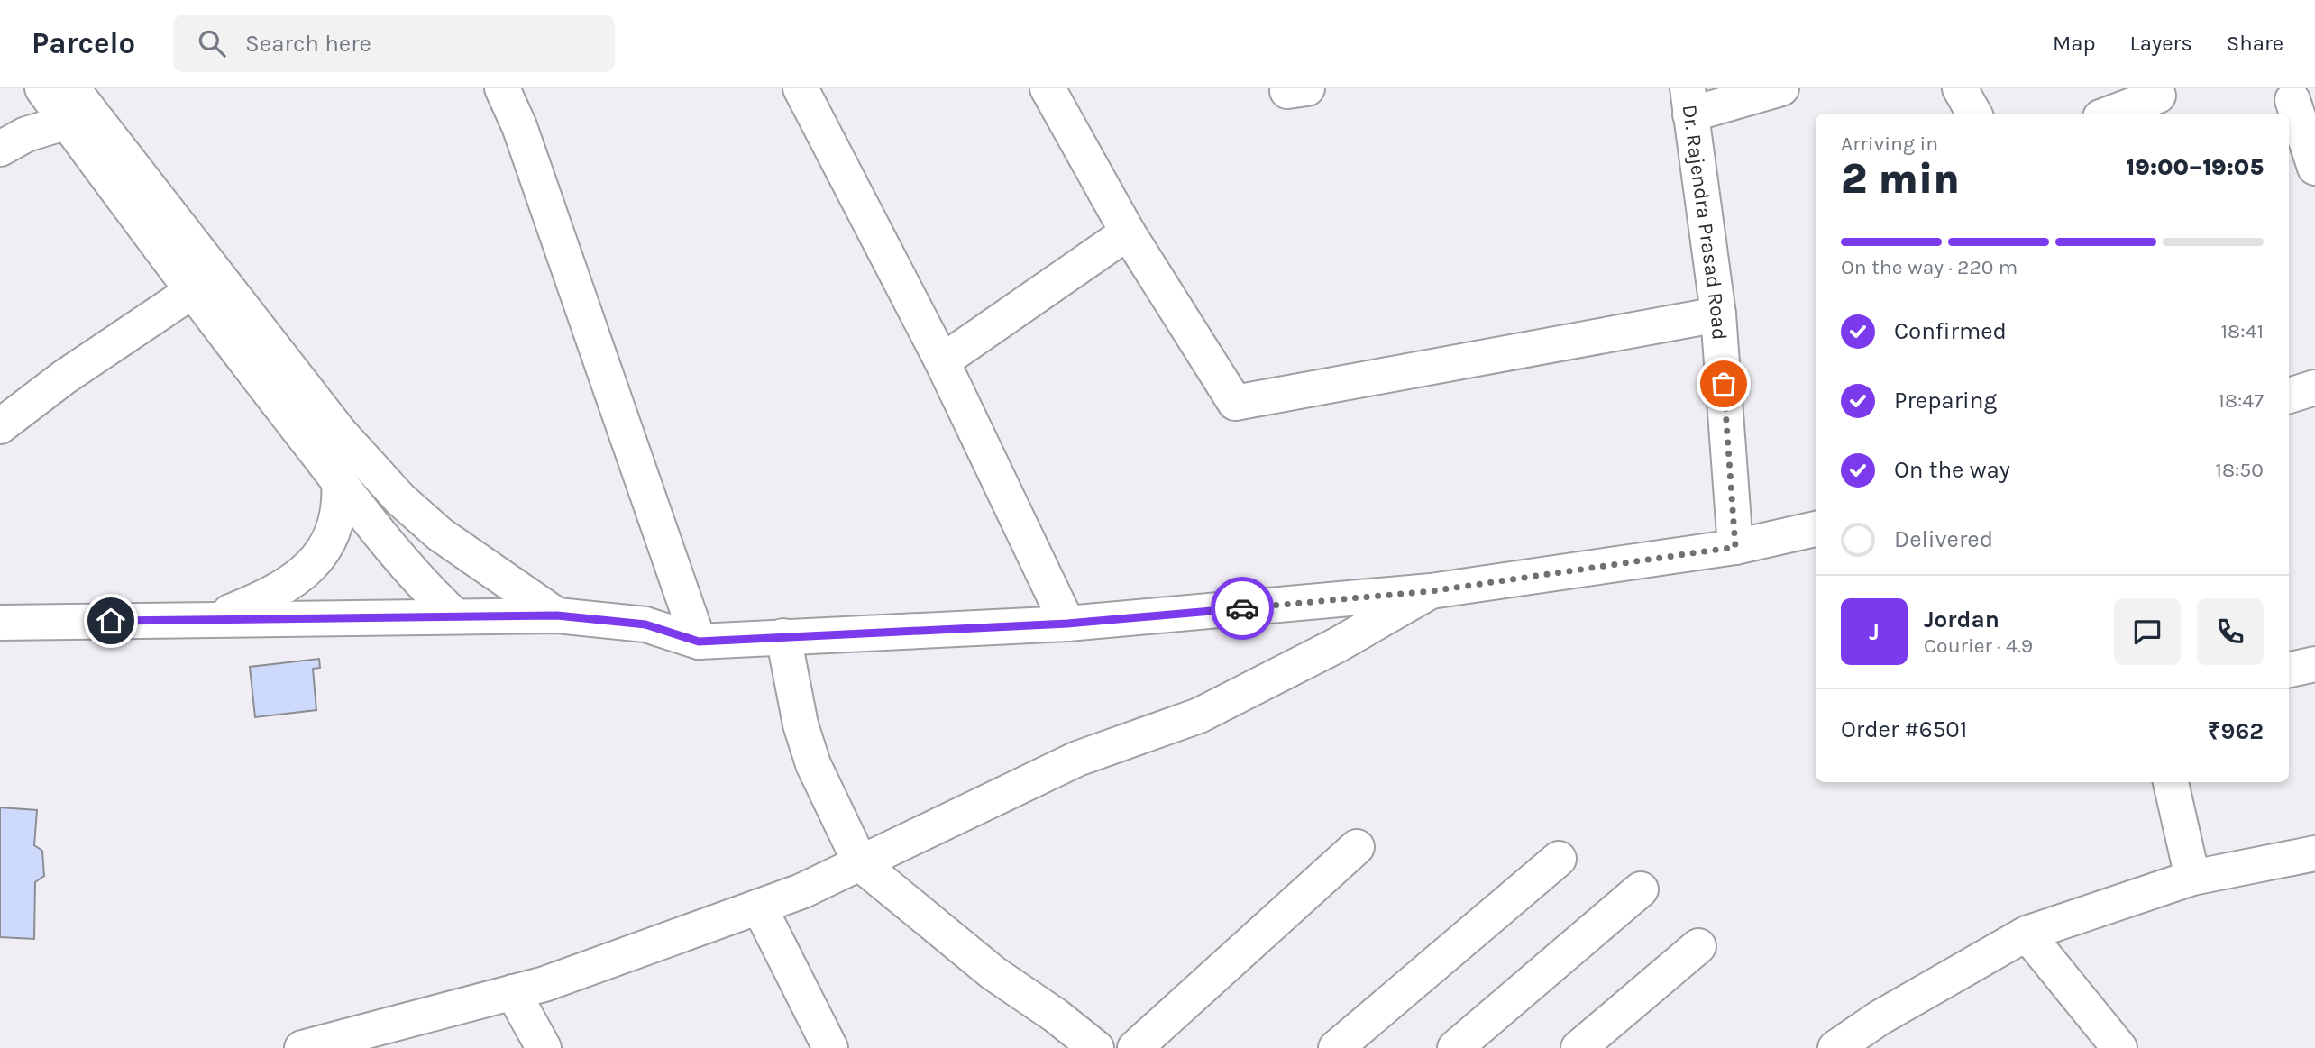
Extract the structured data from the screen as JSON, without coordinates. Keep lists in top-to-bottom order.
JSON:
{
  "streets": {
    "street": ["Dr. Rajendra Prasad Road"]
  },
  "page": {
    "header": "Parcelo",
    "search": "Search here",
    "nav": ["Map", "Layers", "Share"],
    "heading": ["2 min", "Arriving in", "19:00–19:05"],
    "panel": [
      "Jordan",
      "Courier · 4.9",
      "Order #6501",
      "₹962"
    ],
    "bar": "On the way · 220 m",
    "list": [
      ["Confirmed", "18:41"],
      ["Preparing", "18:47"],
      ["On the way", "18:50"],
      "Delivered"
    ],
    "round": "J"
  }
}
